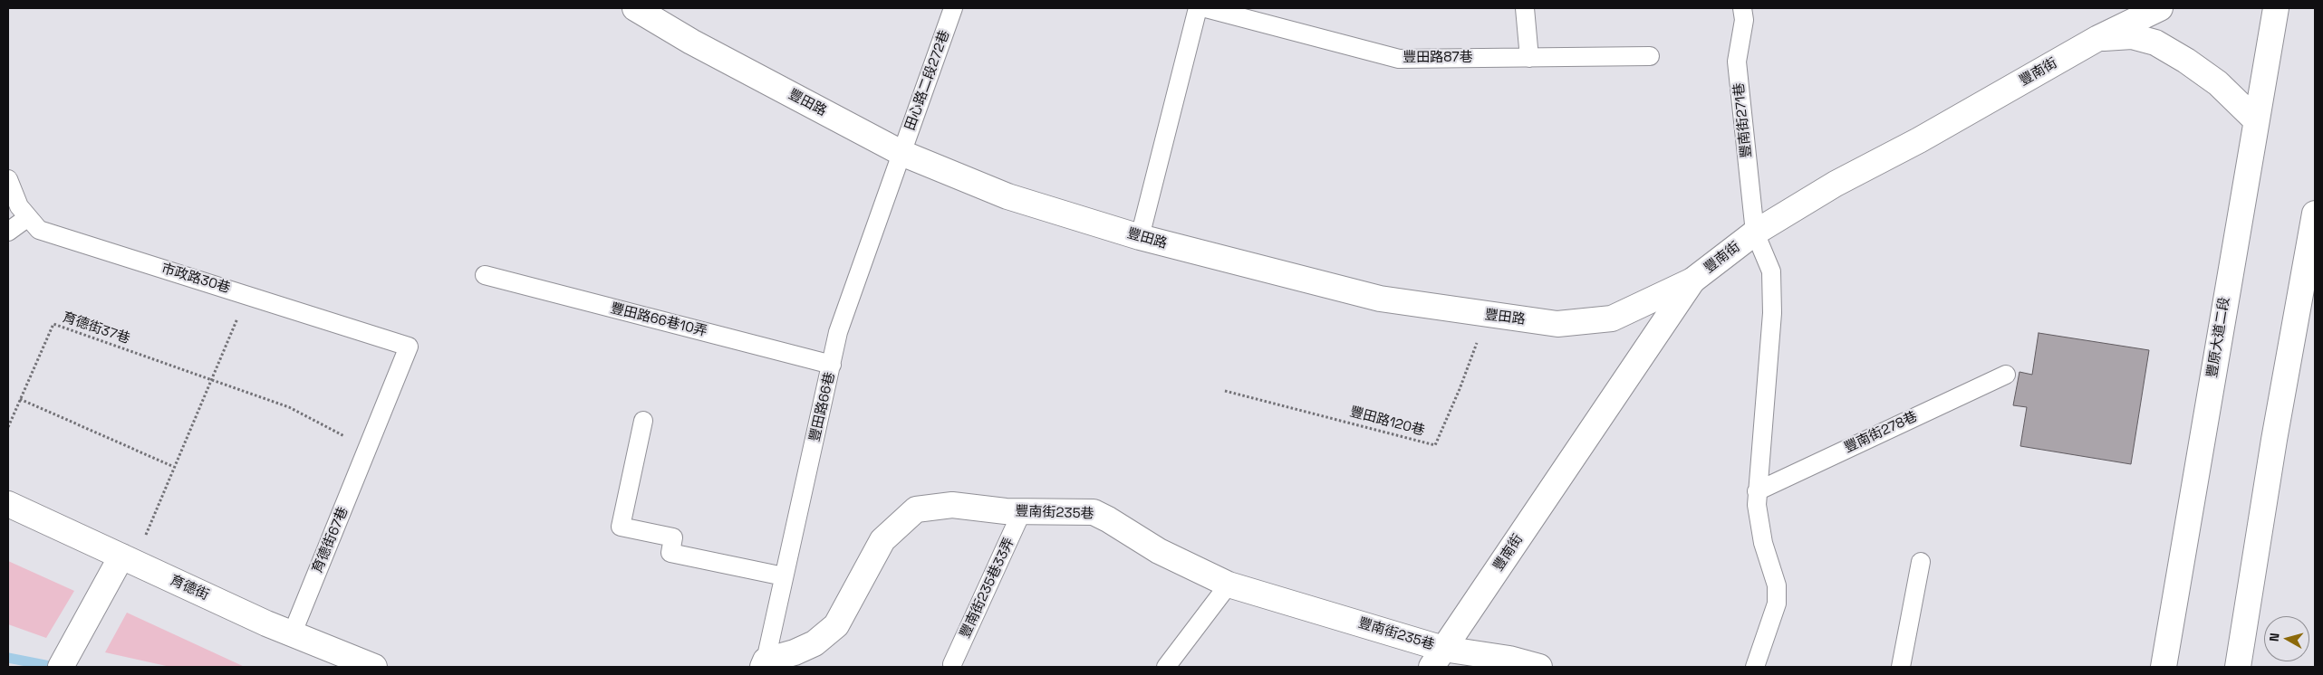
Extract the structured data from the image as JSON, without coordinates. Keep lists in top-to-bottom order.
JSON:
{
  "streets": {
    "street": [
      "豐南街",
      "豐田路",
      "豐原大道二段",
      "豐南街235巷",
      "育德街"
    ],
    "lane": [
      "豐田路87巷",
      "田心路二段272巷",
      "豐南街271巷",
      "市政路30巷",
      "豐田路66巷10弄",
      "豐田路66巷",
      "豐南街278巷",
      "育德街67巷",
      "豐南街235巷33弄"
    ],
    "path": ["育德街37巷", "豐田路120巷"]
  },
  "crossings": [
    ["豐南街", "豐田路"],
    ["豐南街", "豐南街271巷"],
    ["豐南街", "豐南街235巷"],
    ["田心路二段272巷", "豐田路"],
    ["田心路二段272巷", "豐田路66巷"],
    ["豐田路", "豐田路66巷"],
    ["豐田路", "豐田路120巷"],
    ["市政路30巷", "育德街67巷"],
    ["豐田路66巷10弄", "豐田路66巷"],
    ["豐田路66巷", "豐南街235巷"],
    ["豐南街235巷", "豐南街235巷33弄"],
    ["育德街67巷", "育德街"]
  ],
  "north": "left"
}
